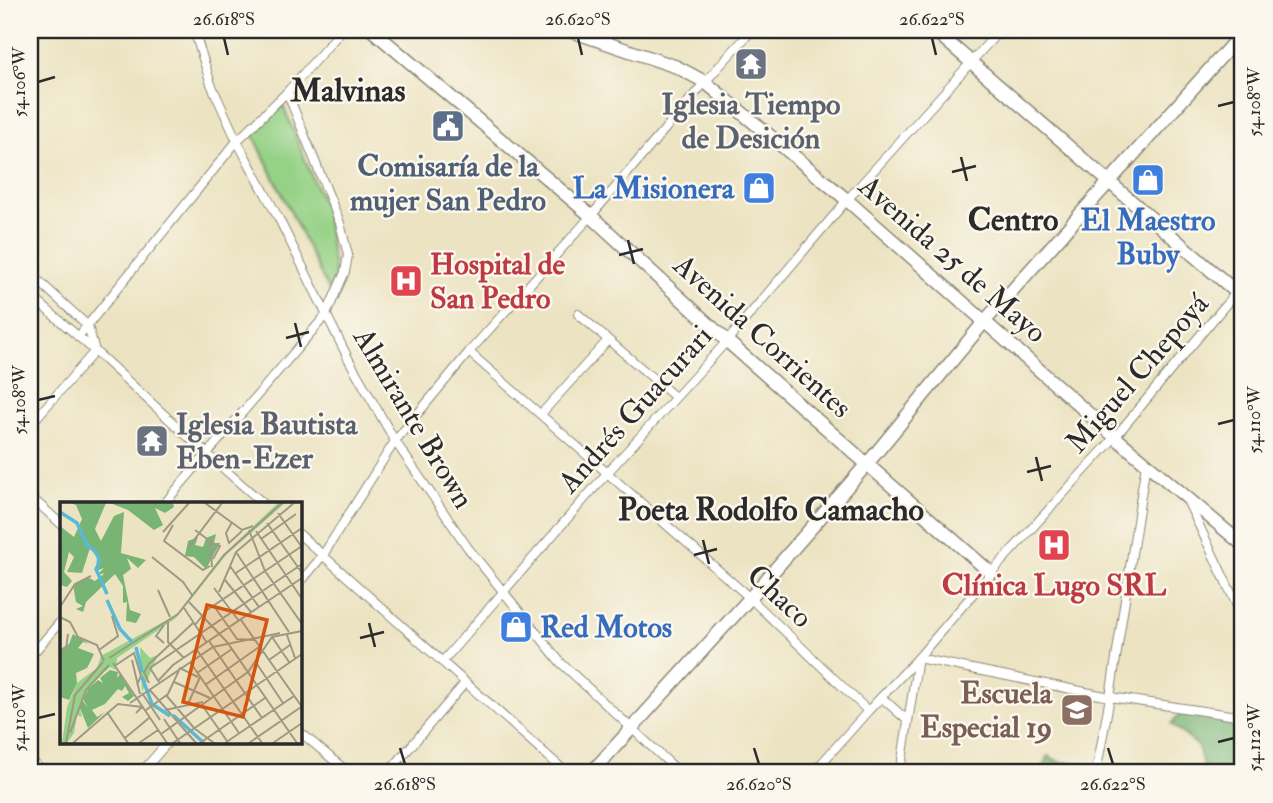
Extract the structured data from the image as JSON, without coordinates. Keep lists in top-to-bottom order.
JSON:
{
  "streets": {
    "main road": ["Avenida 25 de Mayo", "Avenida Corrientes"],
    "street": [
      "Miguel Chepoyá",
      "Andrés Guacurari",
      "Almirante Brown",
      "Chaco"
    ]
  },
  "crossings": [
    ["Avenida 25 de Mayo", "Miguel Chepoyá"],
    ["Avenida 25 de Mayo", "Andrés Guacurari"],
    ["Avenida Corrientes", "Miguel Chepoyá"],
    ["Avenida Corrientes", "Andrés Guacurari"],
    ["Miguel Chepoyá", "Chaco"],
    ["Andrés Guacurari", "Almirante Brown"],
    ["Andrés Guacurari", "Chaco"]
  ],
  "districts": ["Malvinas", "Centro", "Poeta Rodolfo Camacho"],
  "places": {
    "temple": ["Iglesia Tiempo de Desición", "Iglesia Bautista Eben-Ezer"],
    "public building": ["Comisaría de la mujer San Pedro"],
    "shop": ["El Maestro Buby", "La Misionera", "Red Motos"],
    "hospital": ["Hospital de San Pedro", "Clínica Lugo SRL"],
    "school or university": ["Escuela Especial 19"]
  },
  "coordinates": [
    "26.618°S",
    "26.620°S",
    "26.622°S",
    "54.106°W",
    "54.108°W",
    "54.110°W",
    "54.112°W"
  ]
}
